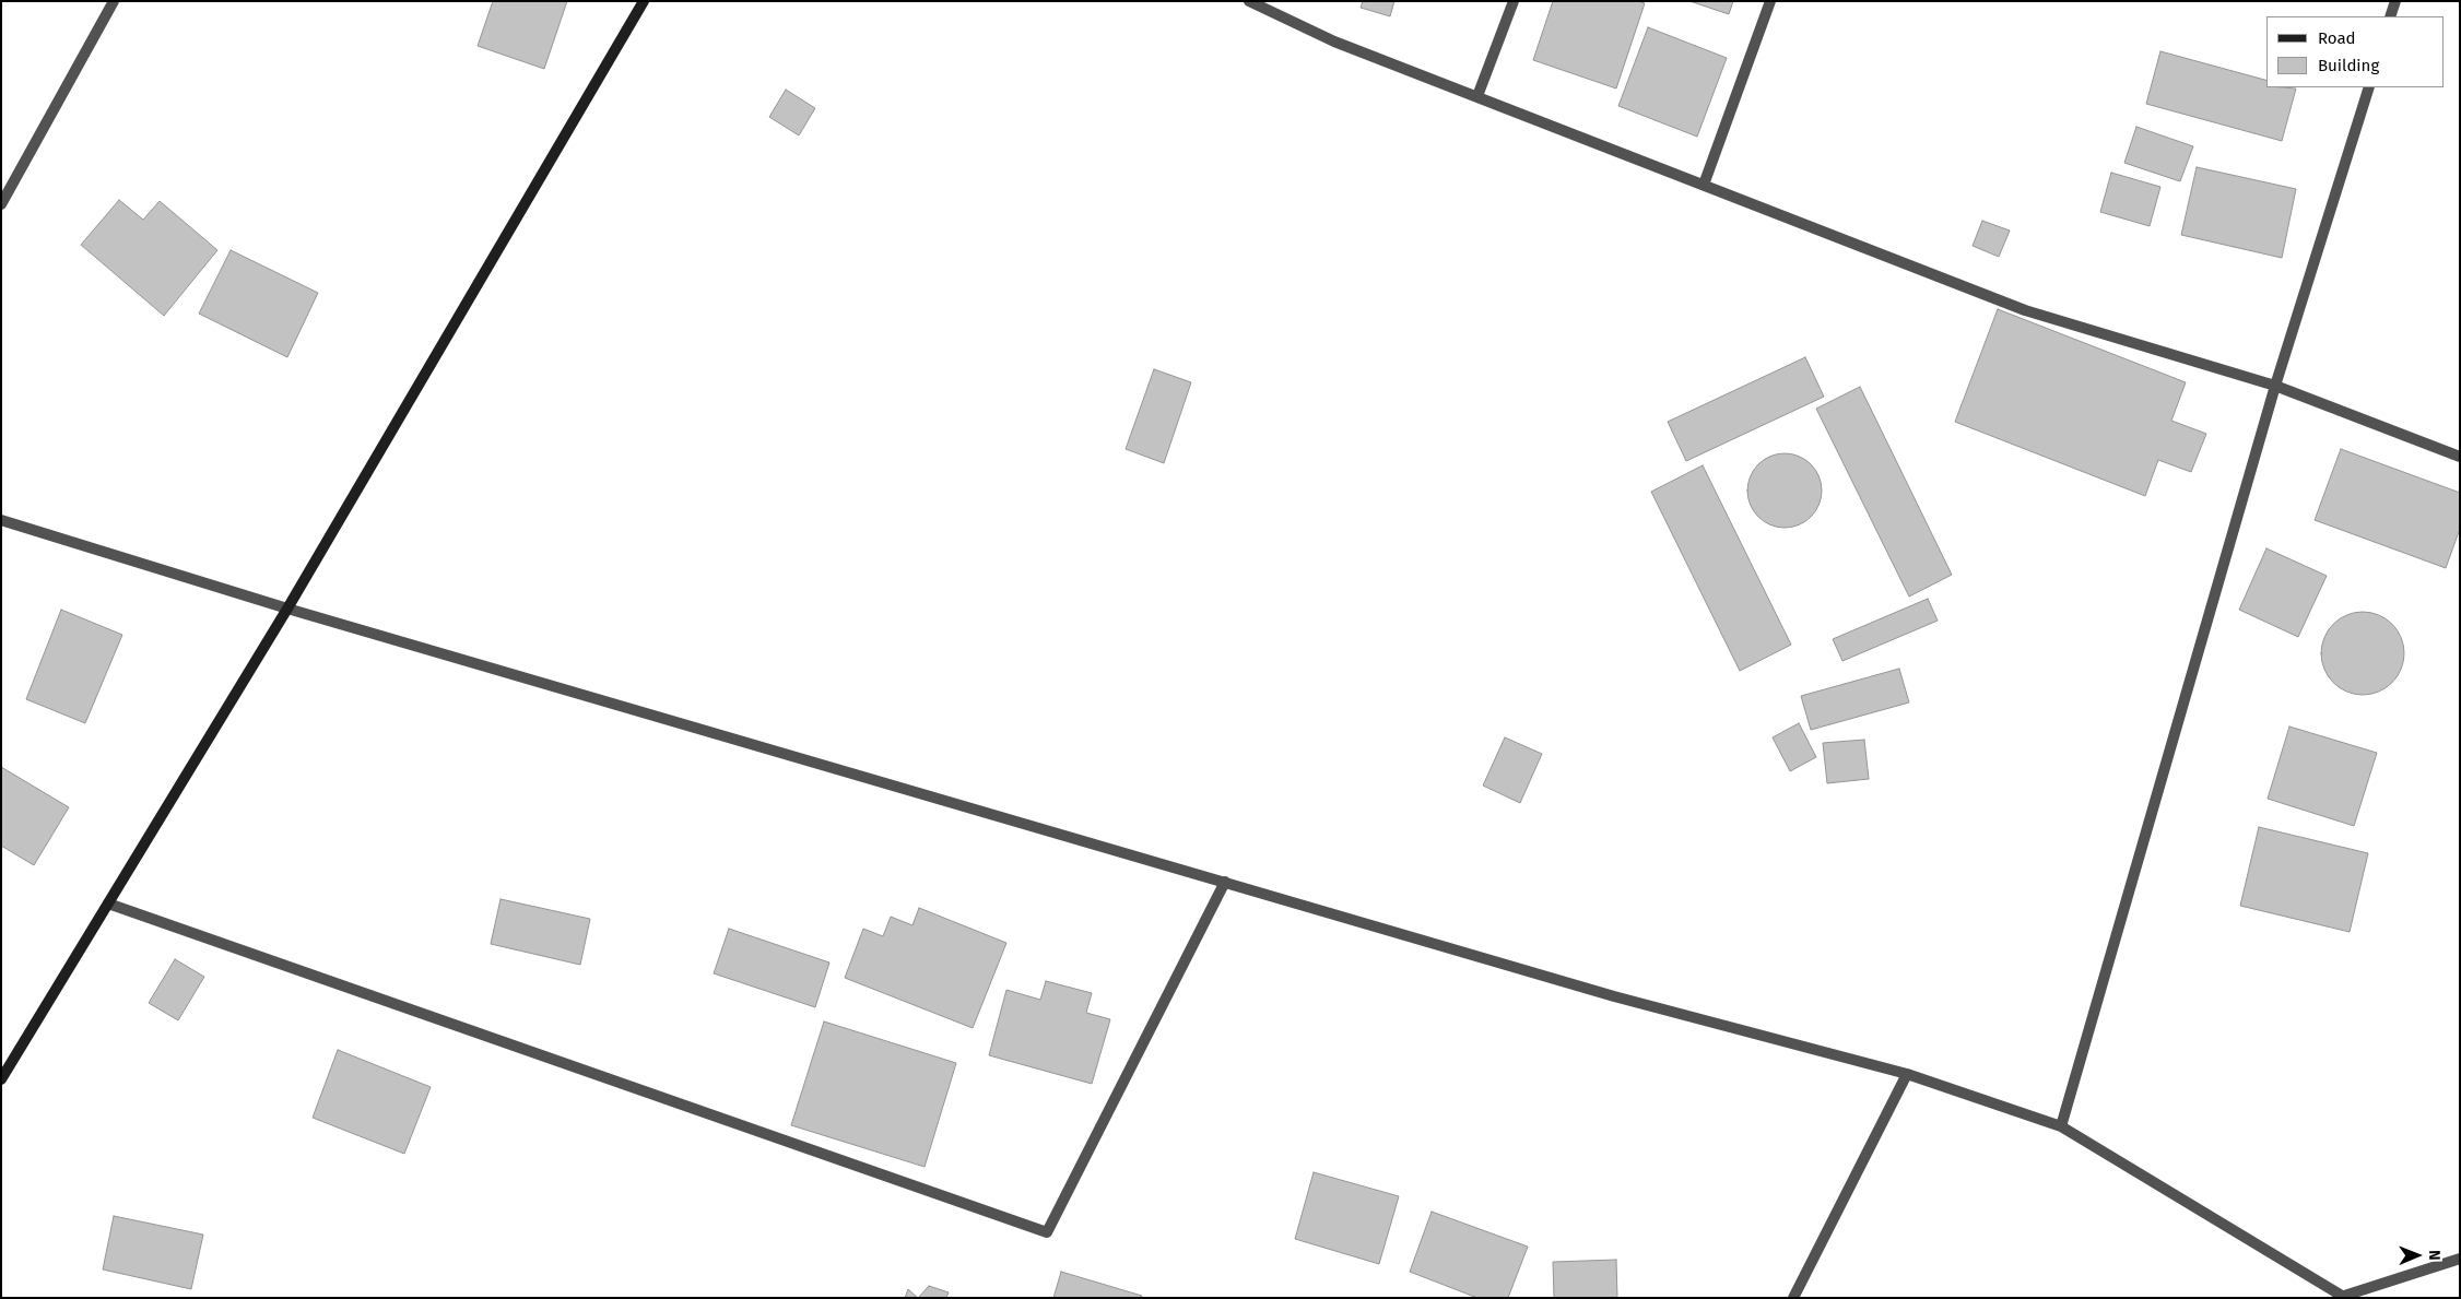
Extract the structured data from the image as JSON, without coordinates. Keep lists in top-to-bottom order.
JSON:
{
  "legend": ["Road", "Building"],
  "north": "right"
}
